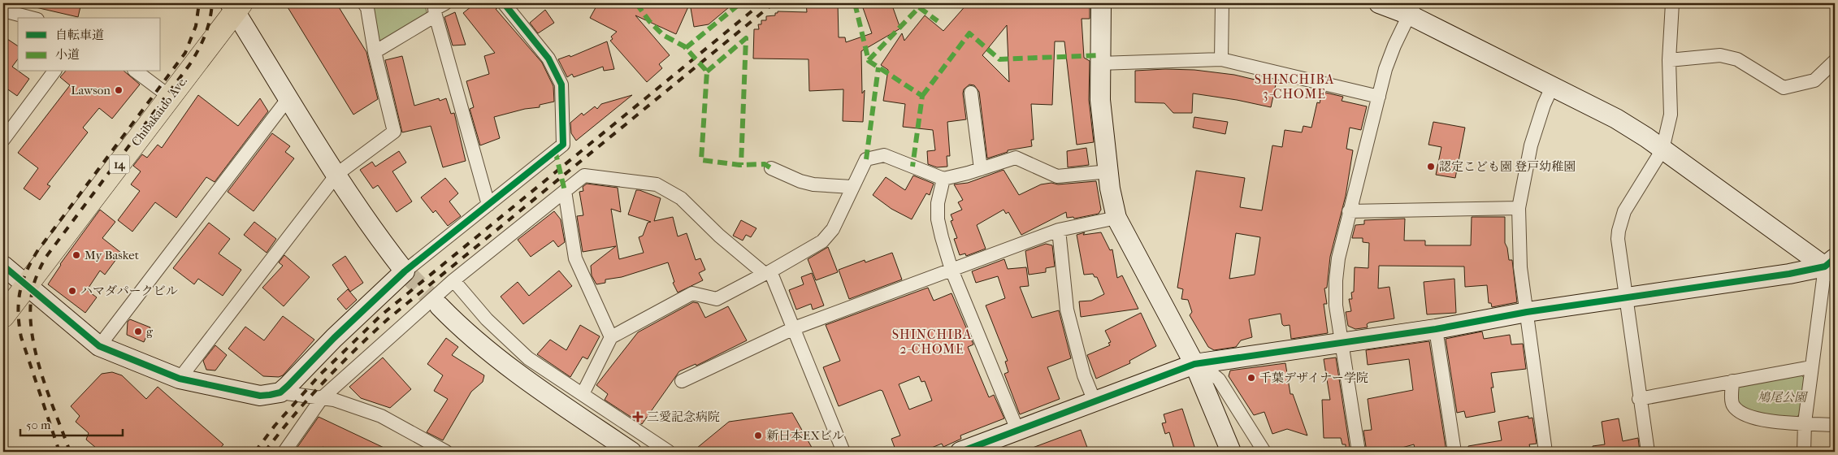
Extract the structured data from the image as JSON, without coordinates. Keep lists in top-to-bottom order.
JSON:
{
  "streets": {
    "highway": ["Chibakaido Ave.", "14"]
  },
  "districts": ["SHINCHIBA 3-CHOME", "SHINCHIBA 2-CHOME"],
  "parks": ["鳩尾公園"],
  "places": {
    "other": [
      "Lawson",
      "認定こども園 登戸幼稚園",
      "My Basket",
      "ハマダパークビル",
      "g",
      "千葉デザイナー学院",
      "新日本EXビル"
    ],
    "health": ["三愛記念病院"]
  },
  "legend": ["自転車道", "小道"],
  "scale_bar": "50 m"
}
